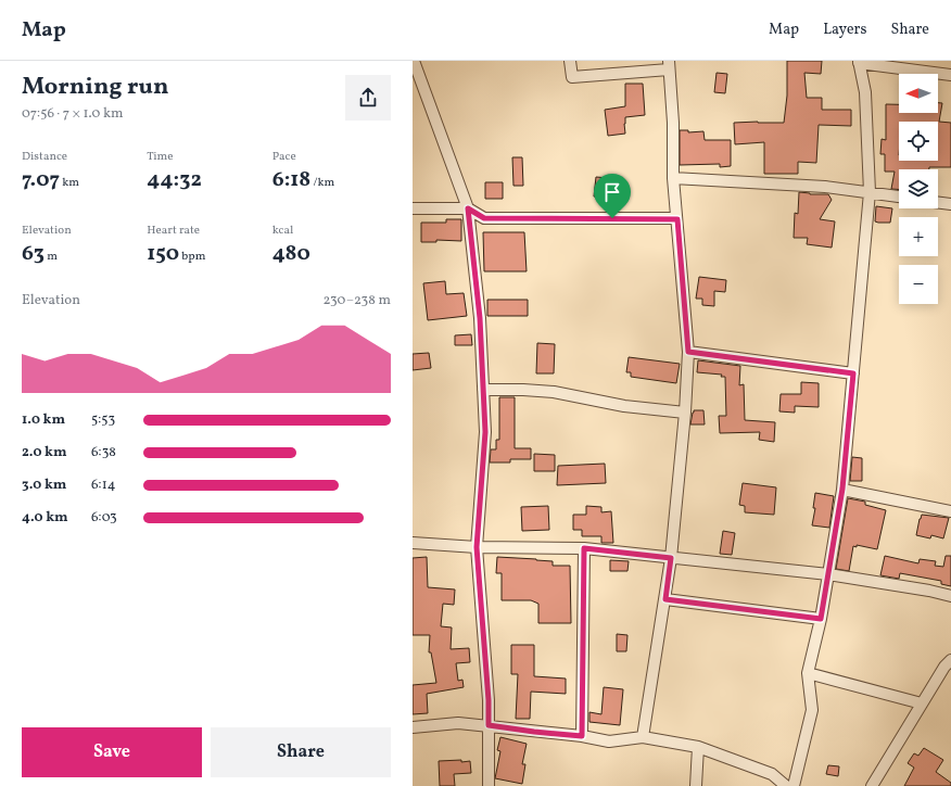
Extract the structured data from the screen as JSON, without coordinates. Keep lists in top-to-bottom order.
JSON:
{
  "north": "left",
  "page": {
    "header": "Map",
    "nav": ["Map", "Layers", "Share"],
    "heading": ["Morning run", "07:56 · 7 × 1.0 km"],
    "map_buttons": ["+", "−"],
    "stats": [
      ["Distance", "7.07 km"],
      ["Time", "44:32"],
      ["Pace", "6:18 /km"],
      ["Elevation", "63 m"],
      ["Heart rate", "150 bpm"],
      ["kcal", "480"]
    ],
    "chart": ["Elevation", "230–238 m"],
    "list": [
      {
        "name": "1.0 km",
        "note": "5:53"
      },
      {
        "name": "2.0 km",
        "note": "6:38"
      },
      {
        "name": "3.0 km",
        "note": "6:14"
      },
      {
        "name": "4.0 km",
        "note": "6:03"
      }
    ],
    "buttons": ["Save", "Share"]
  }
}
